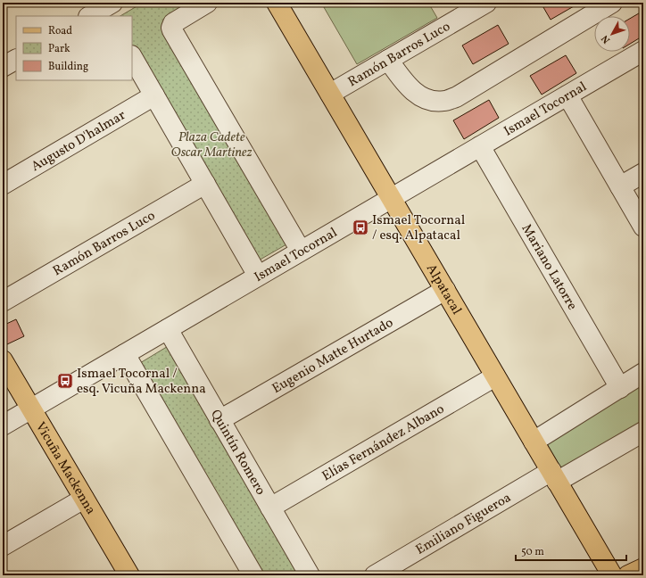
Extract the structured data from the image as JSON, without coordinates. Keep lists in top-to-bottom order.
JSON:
{
  "streets": {
    "main road": ["Alpatacal", "Vicuña Mackenna"],
    "street": [
      "Ramón Barros Luco",
      "Ismael Tocornal",
      "Augusto D'halmar",
      "Mariano Latorre",
      "Eugenio Matte Hurtado",
      "Elías Fernández Albano",
      "Quintín Romero",
      "Emiliano Figueroa"
    ]
  },
  "crossings": [
    ["Ramón Barros Luco", "Alpatacal"],
    ["Ismael Tocornal", "Mariano Latorre"],
    ["Ismael Tocornal", "Alpatacal"],
    ["Ismael Tocornal", "Quintín Romero"],
    ["Ismael Tocornal", "Vicuña Mackenna"],
    ["Alpatacal", "Eugenio Matte Hurtado"],
    ["Alpatacal", "Elías Fernández Albano"],
    ["Alpatacal", "Emiliano Figueroa"],
    ["Eugenio Matte Hurtado", "Quintín Romero"],
    ["Elías Fernández Albano", "Quintín Romero"]
  ],
  "parks": ["Plaza Cadete Oscar Martinez"],
  "places": {
    "bus stop": ["Ismael Tocornal / esq. Alpatacal", "Ismael Tocornal / esq. Vicuña Mackenna"]
  },
  "legend": ["Road", "Park", "Building"],
  "scale_bar": "50 m",
  "north": "bottom left"
}
